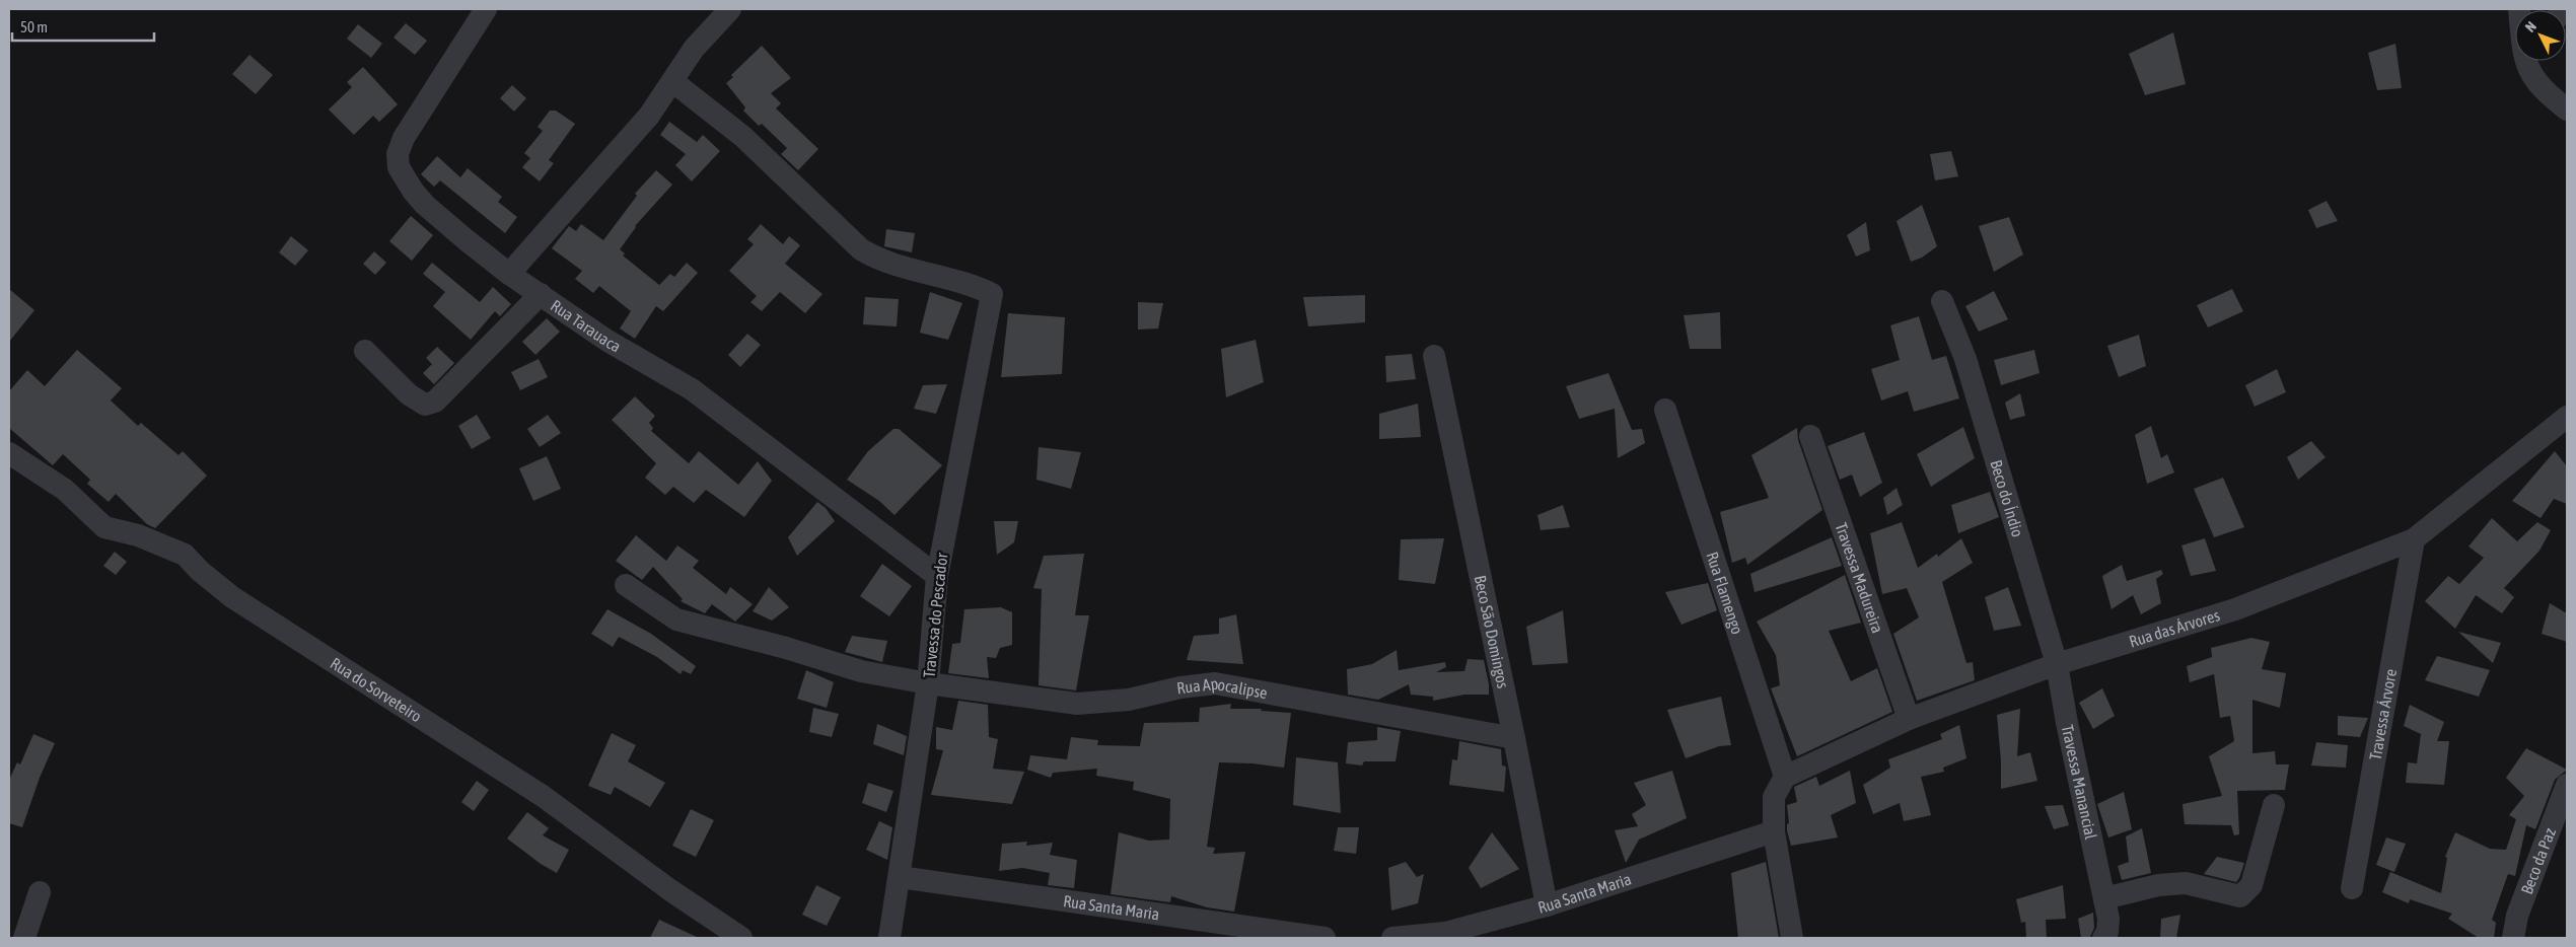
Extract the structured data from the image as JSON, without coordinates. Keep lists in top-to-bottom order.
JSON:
{
  "streets": {
    "street": [
      "Rua Tarauaca",
      "Beco do Índio",
      "Travessa Madureira",
      "Rua Flamengo",
      "Travessa do Pescador",
      "Rua das Árvores",
      "Beco São Domingos",
      "Rua do Sorveteiro",
      "Rua Apocalipse",
      "Travessa Árvore",
      "Travessa Manancial",
      "Beco da Paz",
      "Rua Santa Maria"
    ]
  },
  "crossings": [
    ["Rua Tarauaca", "Travessa do Pescador"],
    ["Beco do Índio", "Rua das Árvores"],
    ["Beco do Índio", "Travessa Manancial"],
    ["Travessa Madureira", "Rua das Árvores"],
    ["Rua Flamengo", "Rua das Árvores"],
    ["Travessa do Pescador", "Rua Apocalipse"],
    ["Travessa do Pescador", "Rua Santa Maria"],
    ["Rua das Árvores", "Travessa Árvore"],
    ["Rua das Árvores", "Travessa Manancial"],
    ["Beco São Domingos", "Rua Apocalipse"],
    ["Beco São Domingos", "Rua Santa Maria"]
  ],
  "scale_bar": "50 m",
  "north": "top left"
}
